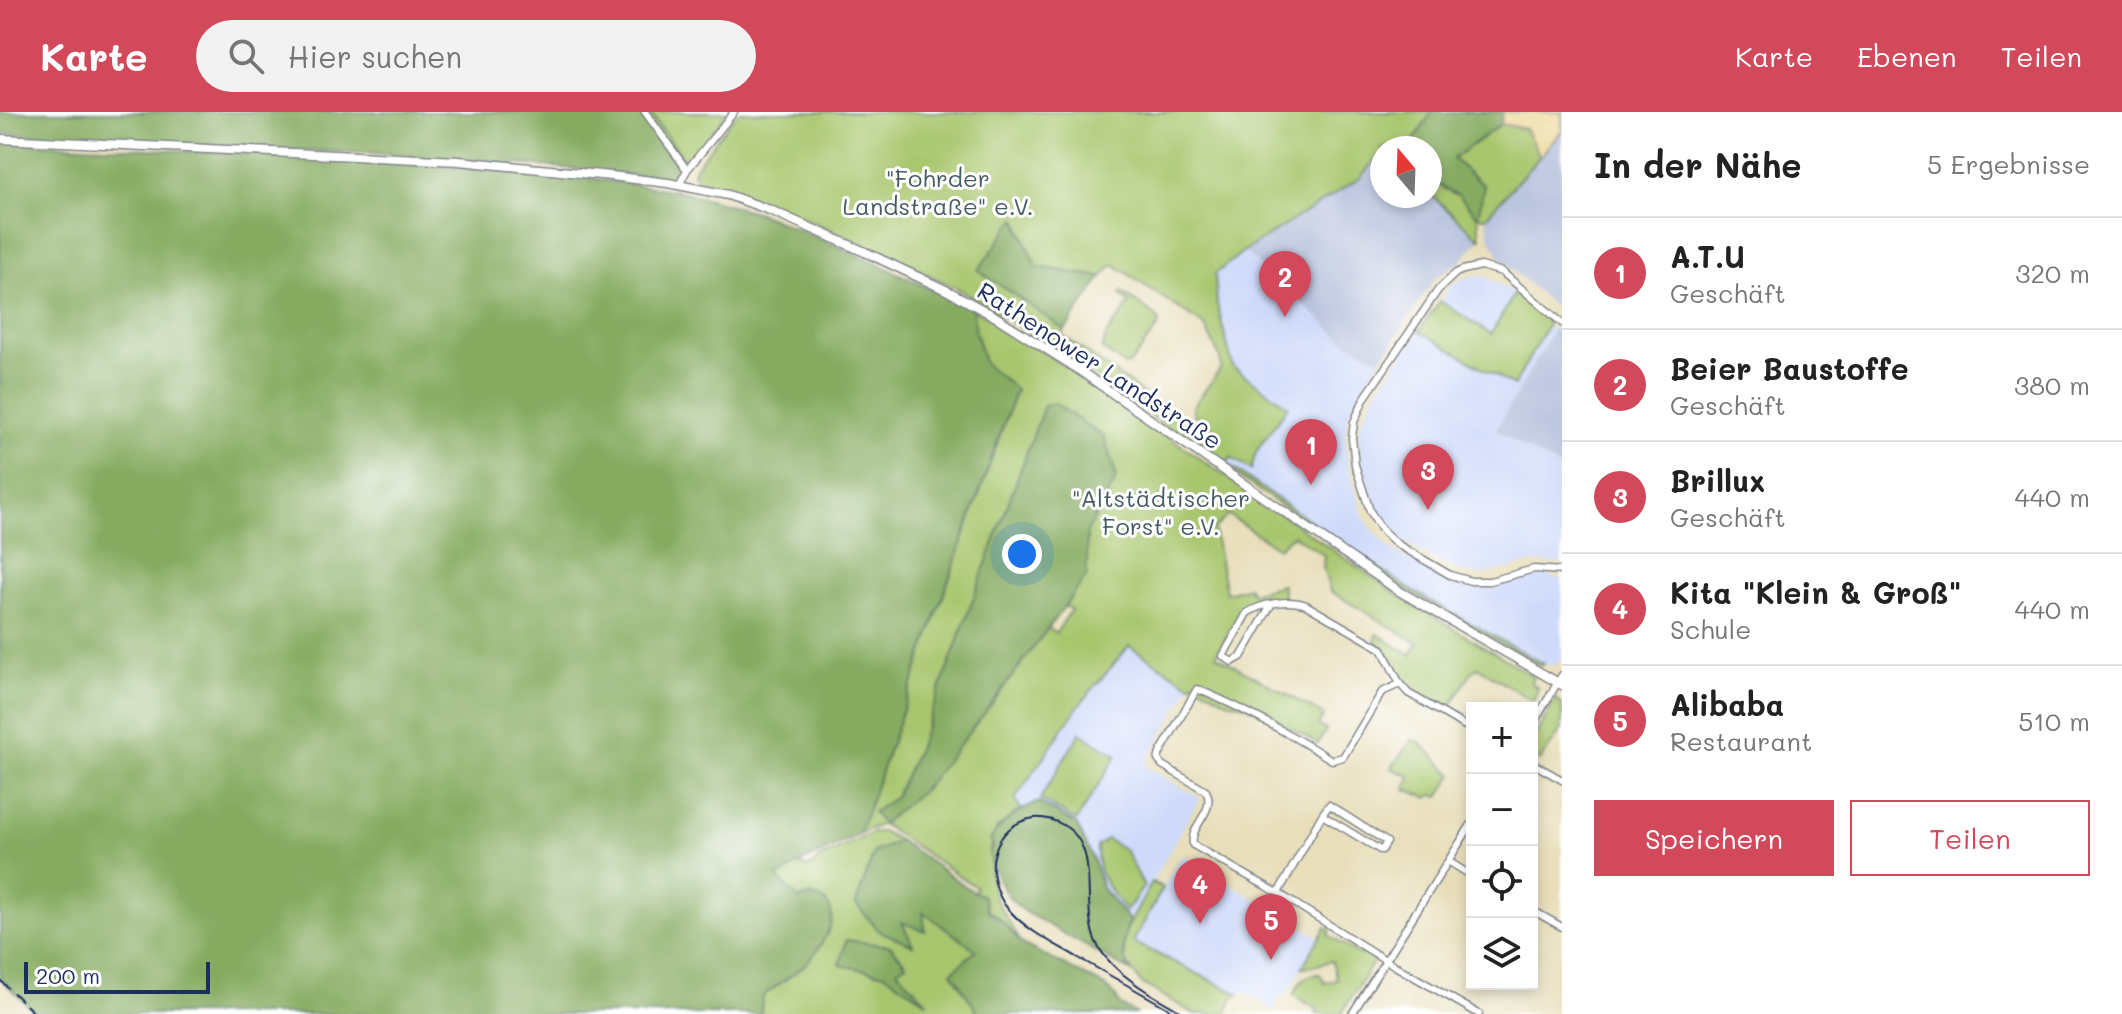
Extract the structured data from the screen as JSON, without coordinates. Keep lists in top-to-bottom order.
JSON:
{
  "streets": {
    "main road": ["Rathenower Landstraße"]
  },
  "parks": ["\"Fohrder Landstraße\" e.V.", "\"Altstädtischer Forst\" e.V."],
  "scale_bar": "200 m",
  "north": "top",
  "page": {
    "header": "Karte",
    "search": "Hier suchen",
    "nav": ["Karte", "Ebenen", "Teilen"],
    "heading": ["In der Nähe", "5 Ergebnisse"],
    "list": [
      {
        "mark": "1",
        "name": "A.T.U",
        "note": "Geschäft",
        "value": "320 m"
      },
      {
        "mark": "2",
        "name": "Beier Baustoffe",
        "note": "Geschäft",
        "value": "380 m"
      },
      {
        "mark": "3",
        "name": "Brillux",
        "note": "Geschäft",
        "value": "440 m"
      },
      {
        "mark": "4",
        "name": "Kita \"Klein & Groß\"",
        "note": "Schule",
        "value": "440 m"
      },
      {
        "mark": "5",
        "name": "Alibaba",
        "note": "Restaurant",
        "value": "510 m"
      }
    ],
    "pins": [
      "2",
      "1",
      "3",
      "4",
      "5"
    ],
    "map_buttons": ["+", "−"],
    "buttons": ["Speichern", "Teilen"],
    "scale": "200 m"
  }
}
